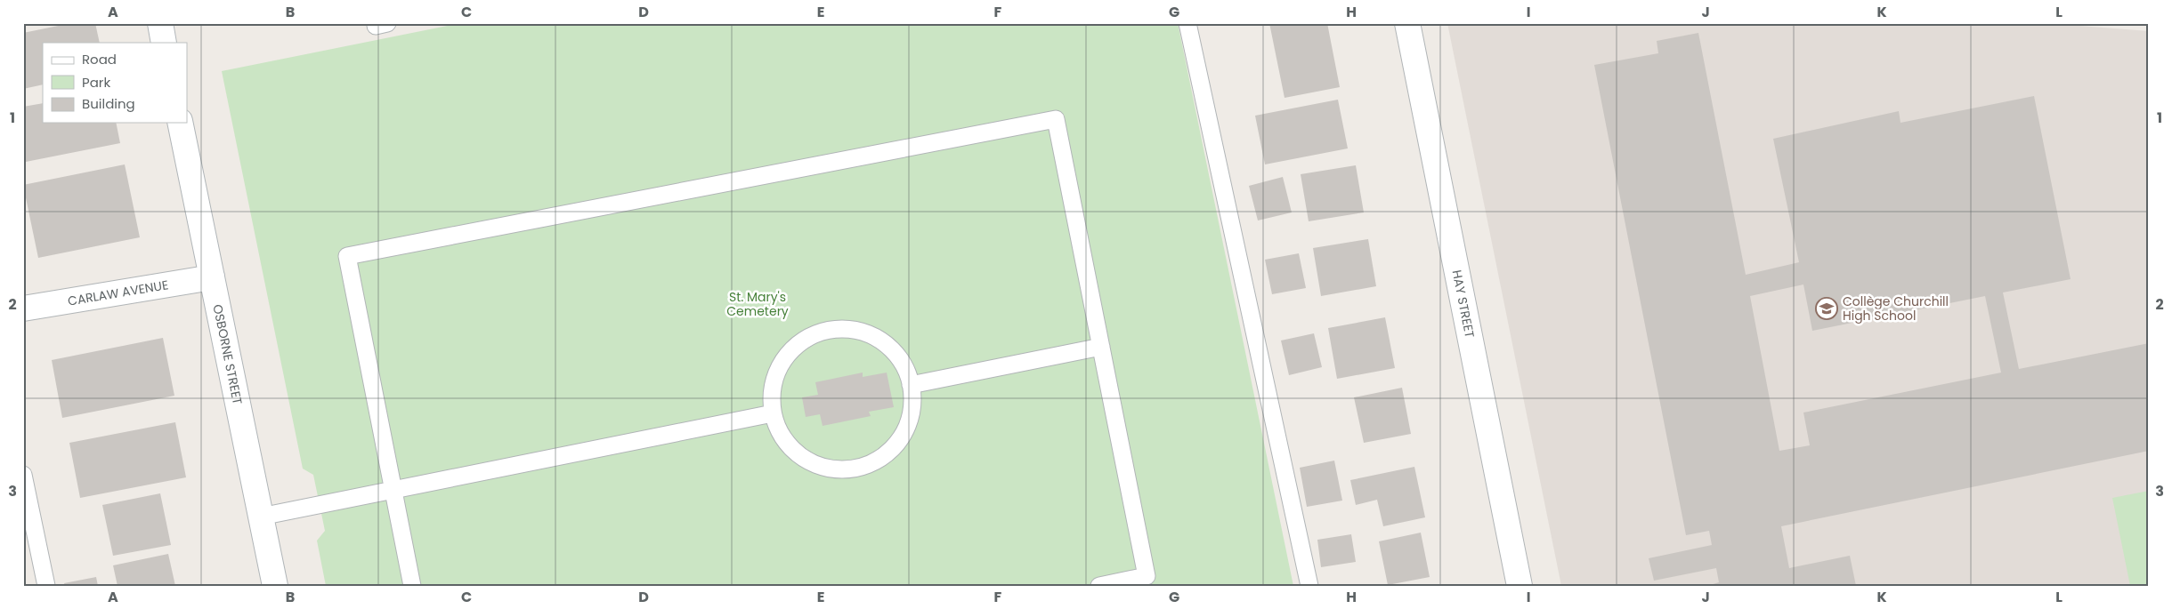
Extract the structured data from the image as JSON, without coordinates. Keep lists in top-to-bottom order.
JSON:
{
  "streets": {
    "street": ["CARLAW AVENUE", "HAY STREET", "OSBORNE STREET"]
  },
  "crossings": [
    ["CARLAW AVENUE", "OSBORNE STREET"]
  ],
  "parks": ["St. Mary's Cemetery"],
  "places": {
    "school or university": ["Collège Churchill High School"]
  },
  "legend": ["Road", "Park", "Building"],
  "grid": {
    "columns": [
      "A",
      "B",
      "C",
      "D",
      "E",
      "F",
      "G",
      "H",
      "I",
      "J",
      "K",
      "L"
    ],
    "rows": ["1", "2", "3"]
  }
}
